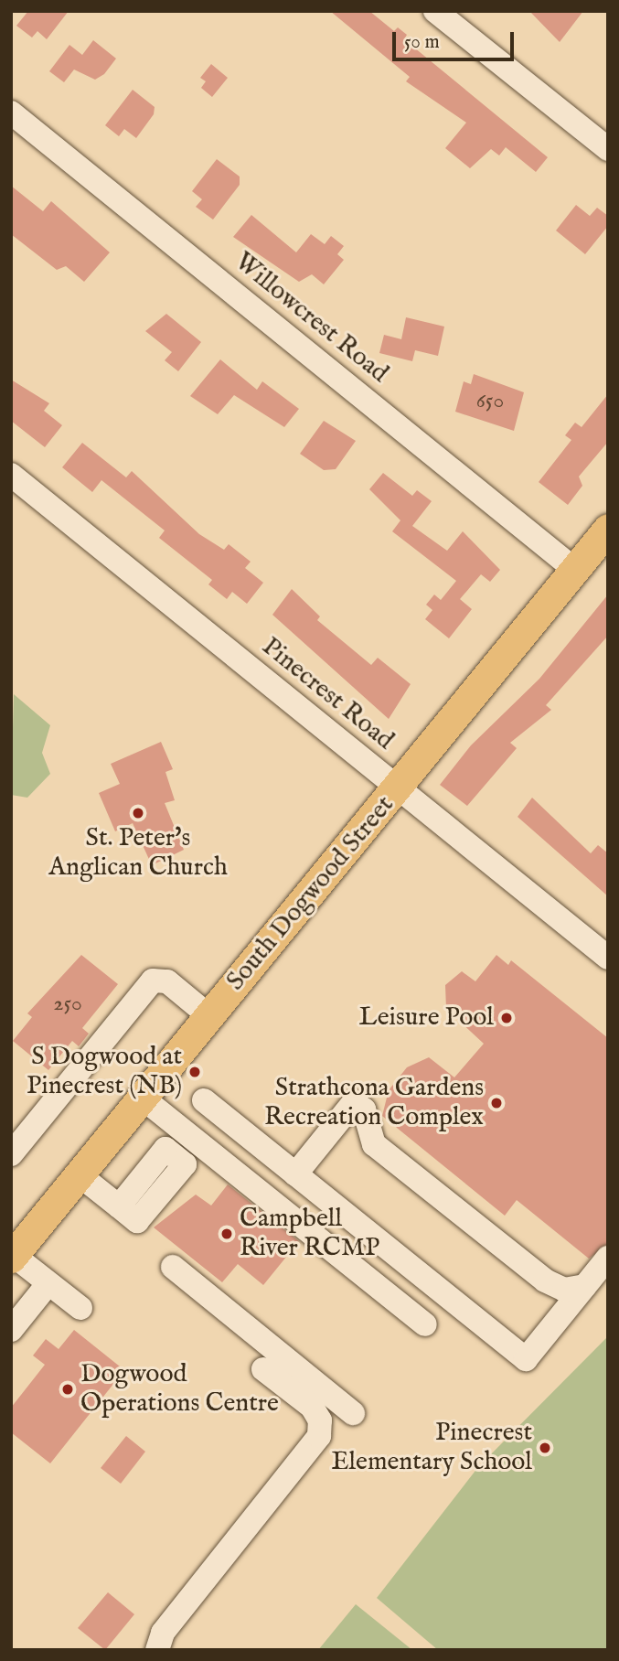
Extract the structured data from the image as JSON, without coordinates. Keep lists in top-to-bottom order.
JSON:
{
  "streets": {
    "main road": ["South Dogwood Street"],
    "street": ["Willowcrest Road", "Pinecrest Road"]
  },
  "crossings": [
    ["Willowcrest Road", "South Dogwood Street"],
    ["Pinecrest Road", "South Dogwood Street"]
  ],
  "places": [
    "St. Peter's Anglican Church",
    "Leisure Pool",
    "S Dogwood at Pinecrest (NB)",
    "Strathcona Gardens Recreation Complex",
    "Campbell River RCMP",
    "Dogwood Operations Centre",
    "Pinecrest Elementary School"
  ],
  "house_numbers": ["650", "250"],
  "scale_bar": "50 m"
}
